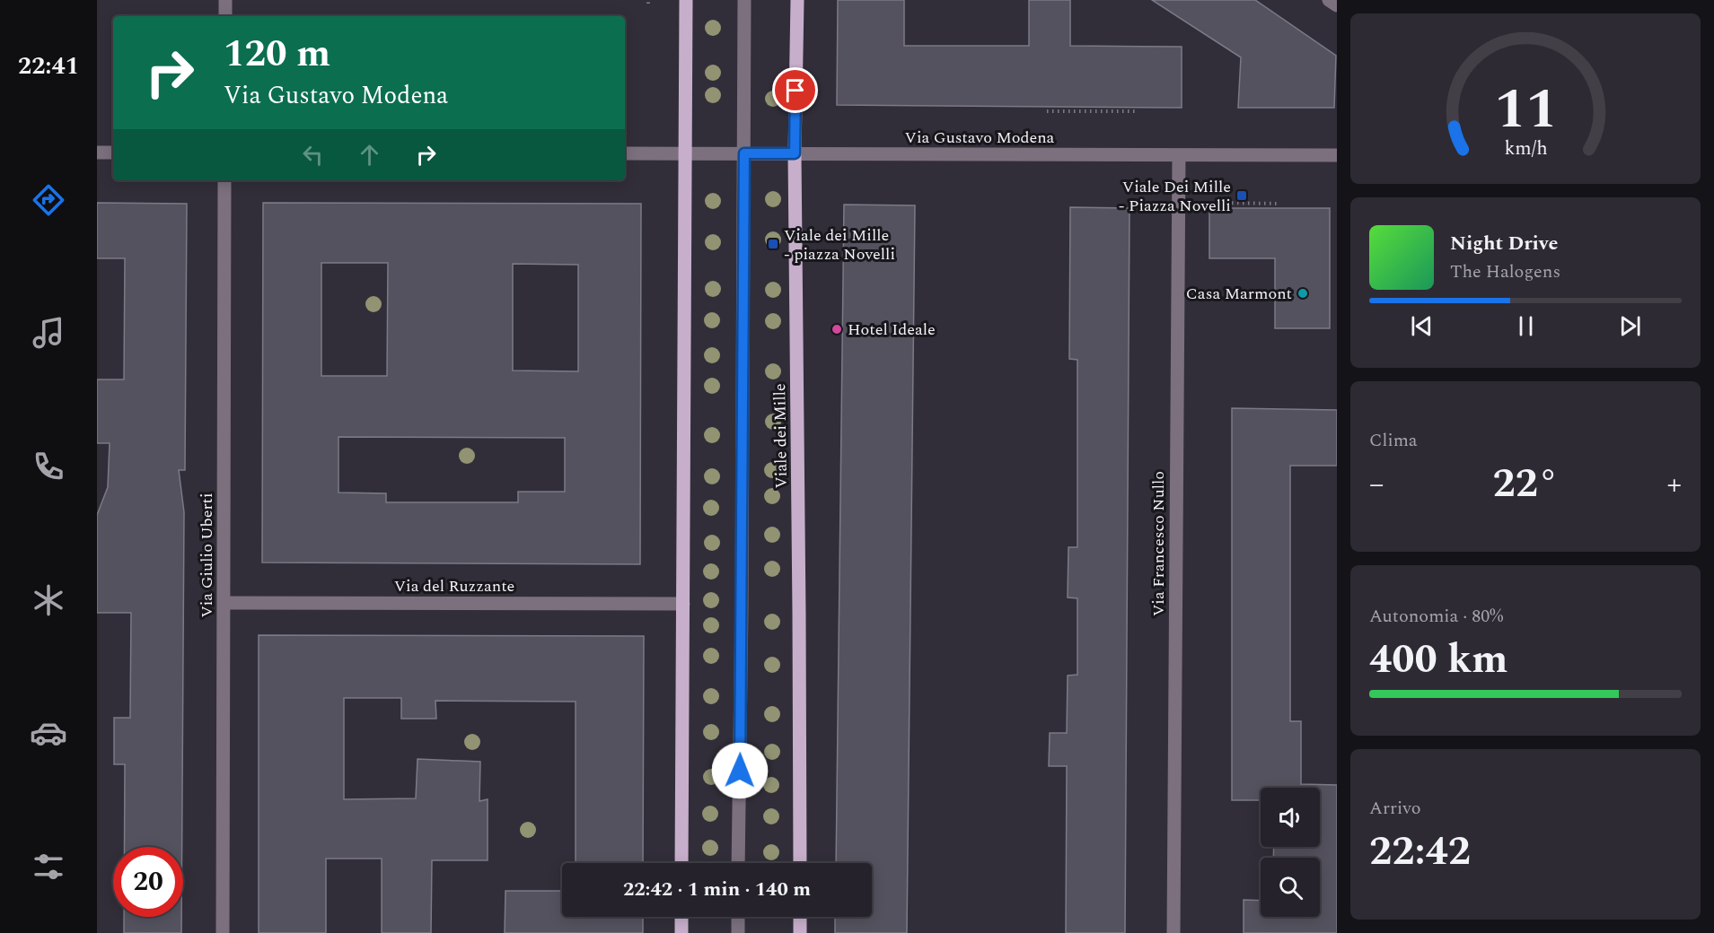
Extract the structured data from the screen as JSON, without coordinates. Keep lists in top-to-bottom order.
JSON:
{
  "streets": {
    "main road": ["Viale dei Mille"],
    "street": [
      "Via Gustavo Modena",
      "Via Francesco Nullo",
      "Via Giulio Uberti",
      "Via del Ruzzante"
    ]
  },
  "crossings": [
    ["Via Gustavo Modena", "Viale dei Mille"],
    ["Via Gustavo Modena", "Via Francesco Nullo"],
    ["Via Giulio Uberti", "Via del Ruzzante"]
  ],
  "places": {
    "transit": ["Viale Dei Mille - Piazza Novelli", "Viale dei Mille - piazza Novelli"],
    "other": ["Casa Marmont", "Hotel Ideale"]
  },
  "page": {
    "tabs": "22:41",
    "turn": ["120 m", "Via Gustavo Modena"],
    "song": ["Night Drive", "The Halogens"],
    "tile": [
      "Clima",
      ["Autonomia · 80%", "400 km"],
      ["Arrivo", "22:42"]
    ],
    "heat": ["−", "22°", "+"],
    "limit": "20",
    "trip": "22:42 · 1 min · 140 m",
    "gauge": ["11", "km/h"]
  }
}
